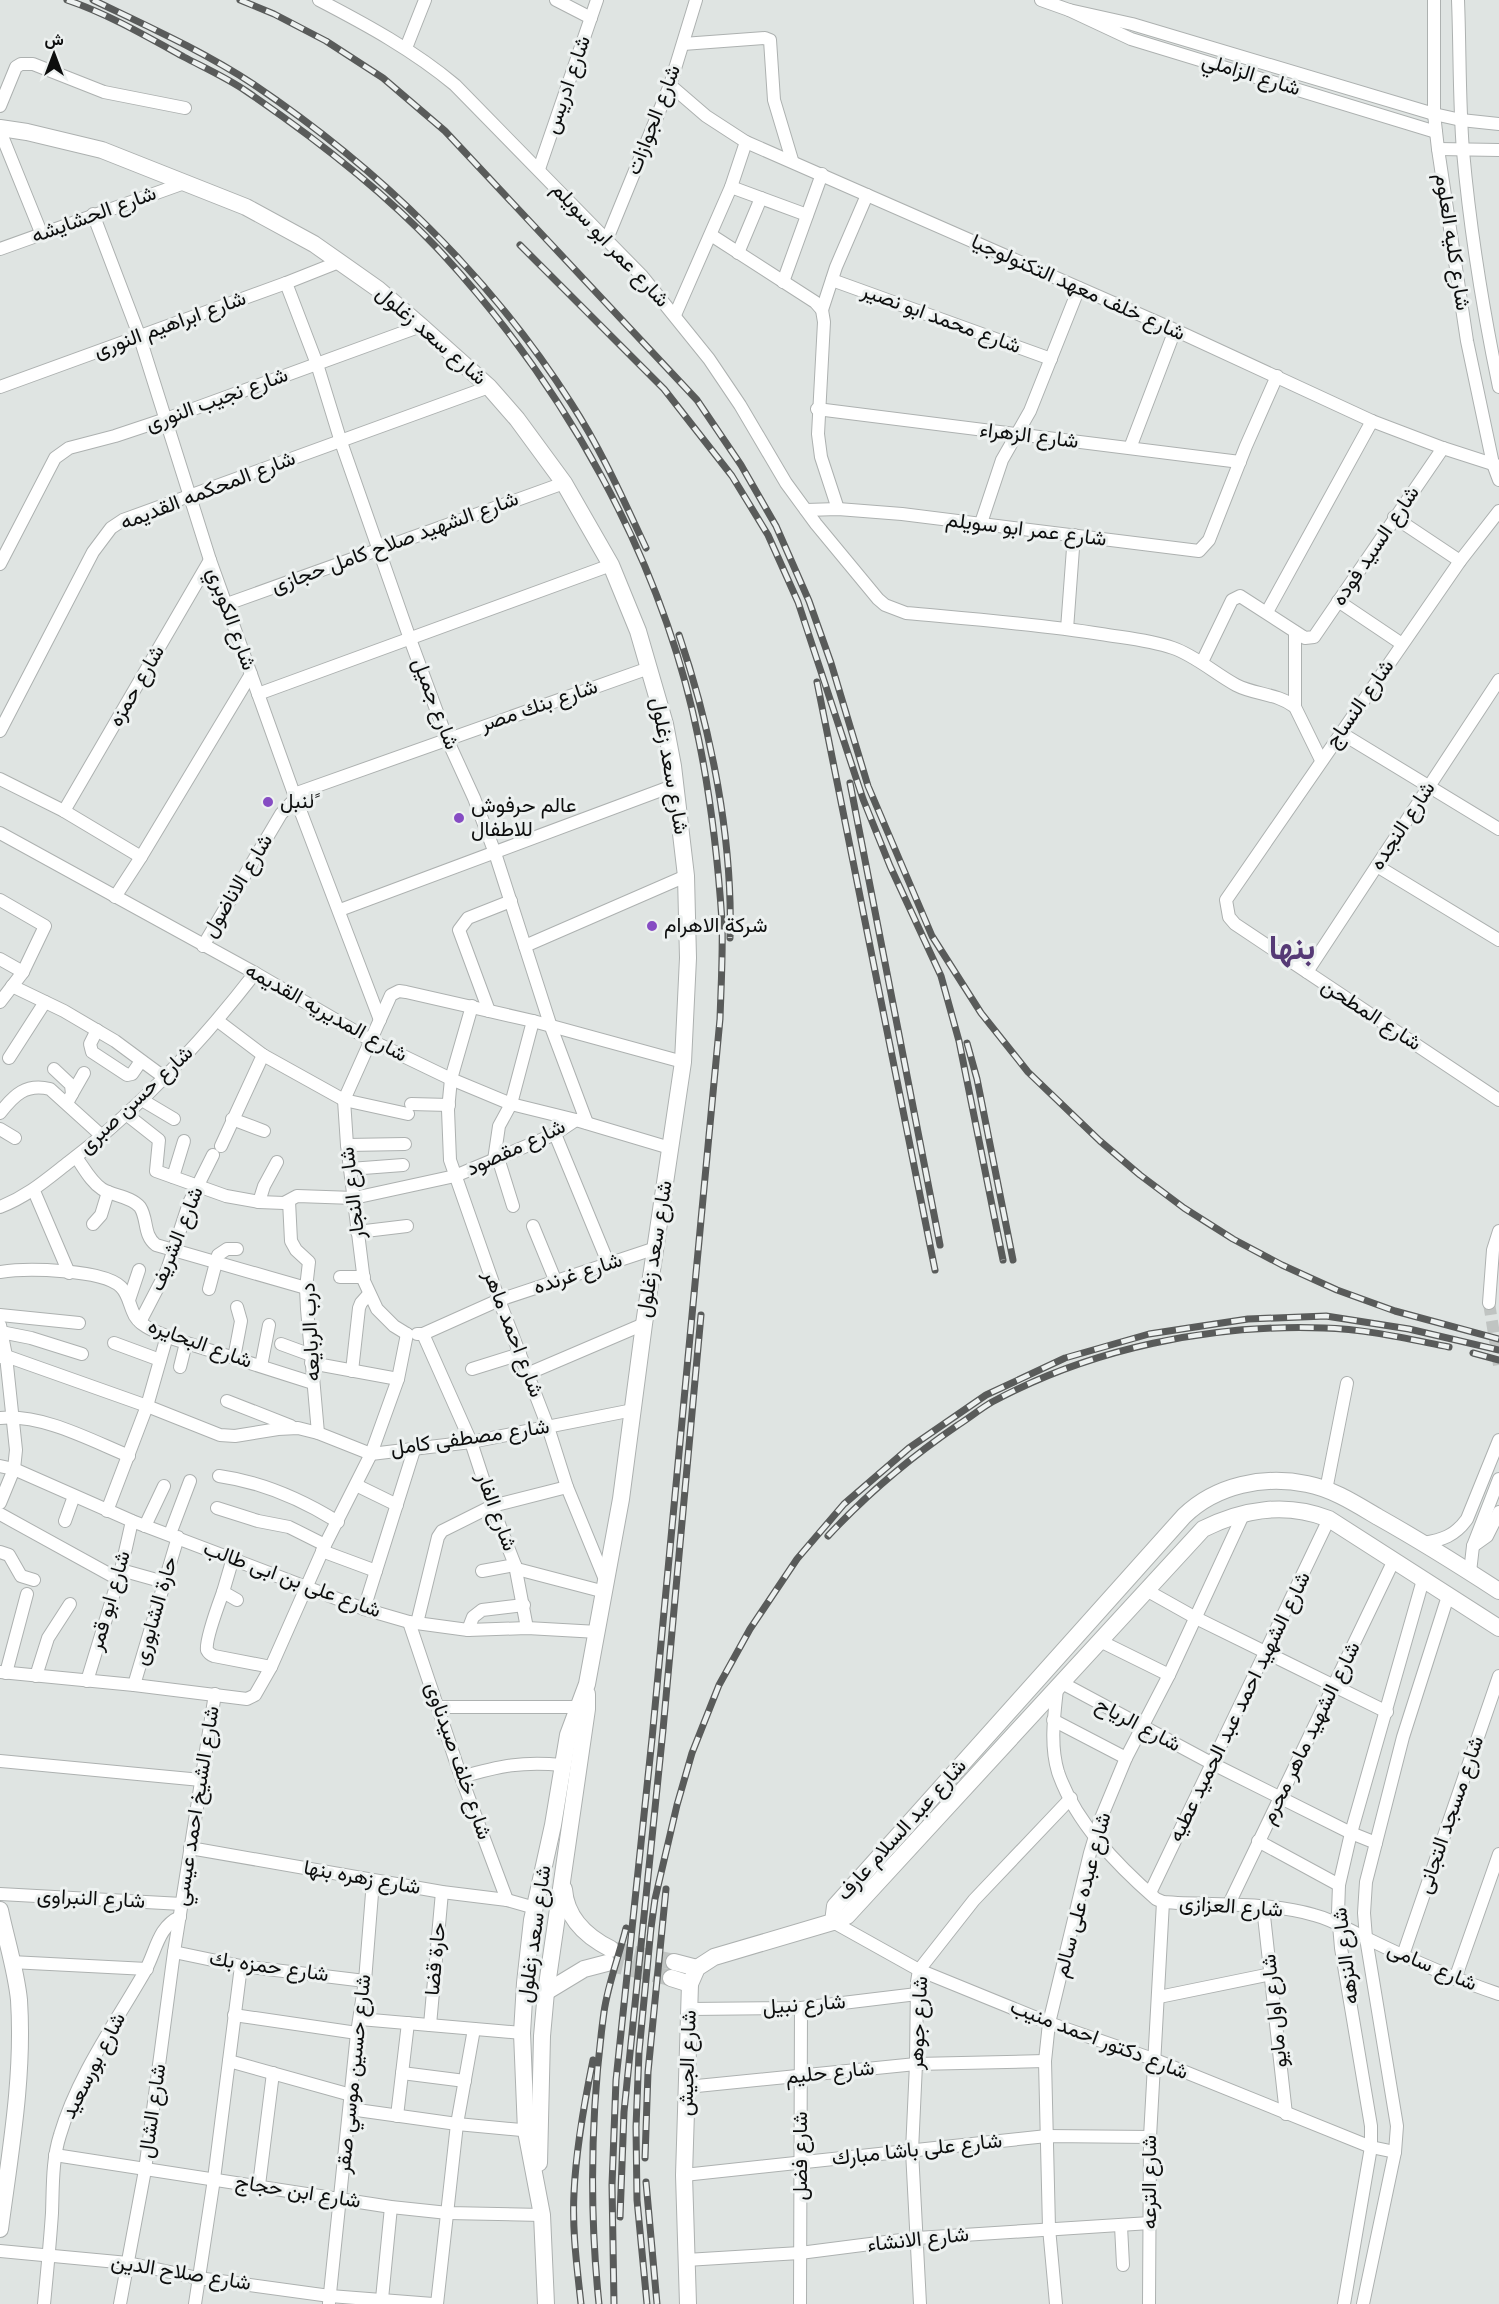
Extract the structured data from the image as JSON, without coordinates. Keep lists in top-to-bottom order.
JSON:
{
  "streets": {
    "main road": ["شارع سعد زغلول", "شارع عبد السلام عارف", "شارع الجيش"],
    "street": [
      "شارع الزاملي",
      "شارع ادريس",
      "شارع الجوازات",
      "شارع الحشايشه",
      "شارع كليه العلوم",
      "شارع عمر ابو سويلم",
      "شارع خلف معهد التكنولوجيا",
      "شارع محمد ابو نصير",
      "شارع ابراهيم النورى",
      "شارع نجيب النورى",
      "شارع الزهراء",
      "شارع المحكمه القديمه",
      "شارع الشهيد صلاح كامل حجازى",
      "شارع السيد فوده",
      "شارع الكوبري",
      "شارع حمزه",
      "شارع جميل",
      "شارع النساج",
      "شارع بنك مصر",
      "شارع النجده",
      "شارع الاناضول",
      "شارع المديريه القديمه",
      "شارع المطحن",
      "شارع حسن صبرى",
      "شارع مقصود",
      "شارع النجار",
      "شارع الشريف",
      "شارع غرنده",
      "درب الربايعه",
      "شارع احمد ماهر",
      "شارع البحايره",
      "شارع مصطفى كامل",
      "شارع الفار",
      "شارع على بن ابى طالب",
      "شارع ابو قمر",
      "حارة الشابورى",
      "شارع الشهيد احمد عبد الحميد عطيه",
      "شارع الرياح",
      "شارع الشهيد ماهر محرم",
      "شارع خلف صيدناوى",
      "شارع الشيخ احمد عيسي",
      "شارع مسجد التجانى",
      "شارع زهره بنها",
      "شارع عبده على سالم",
      "شارع النبراوى",
      "شارع العزازى",
      "شارع النزهه",
      "حارة قضا",
      "شارع حمزه بك",
      "شارع سامى",
      "شارع نبيل",
      "شارع اول مايو",
      "شارع جوهر",
      "شارع دكتور احمد منيب",
      "شارع بورسعيد",
      "شارع حليم",
      "شارع حسين موسي صقر",
      "شارع الشال",
      "شارع على باشا مبارك",
      "شارع فضل",
      "شارع الترعه",
      "شارع ابن حجاج",
      "شارع الانشاء",
      "شارع صلاح الدين"
    ]
  },
  "crossings": [
    ["شارع الزاملي", "شارع كليه العلوم"],
    ["شارع ادريس", "شارع عمر ابو سويلم"],
    ["شارع الجوازات", "شارع عمر ابو سويلم"],
    ["شارع الجوازات", "شارع خلف معهد التكنولوجيا"],
    ["شارع الحشايشه", "شارع سعد زغلول"],
    ["شارع الحشايشه", "شارع الكوبري"],
    ["شارع كليه العلوم", "شارع خلف معهد التكنولوجيا"],
    ["شارع عمر ابو سويلم", "شارع الزهراء"],
    ["شارع خلف معهد التكنولوجيا", "شارع السيد فوده"],
    ["شارع ابراهيم النورى", "شارع سعد زغلول"],
    ["شارع ابراهيم النورى", "شارع الكوبري"],
    ["شارع ابراهيم النورى", "شارع جميل"],
    ["شارع سعد زغلول", "شارع نجيب النورى"],
    ["شارع سعد زغلول", "شارع المحكمه القديمه"],
    ["شارع سعد زغلول", "شارع الشهيد صلاح كامل حجازى"],
    ["شارع سعد زغلول", "شارع بنك مصر"],
    ["شارع سعد زغلول", "شارع المديريه القديمه"],
    ["شارع سعد زغلول", "شارع غرنده"],
    ["شارع سعد زغلول", "شارع احمد ماهر"],
    ["شارع سعد زغلول", "شارع مصطفى كامل"],
    ["شارع سعد زغلول", "شارع على بن ابى طالب"],
    ["شارع سعد زغلول", "شارع زهره بنها"],
    ["شارع سعد زغلول", "شارع ابن حجاج"],
    ["شارع نجيب النورى", "شارع الكوبري"],
    ["شارع نجيب النورى", "شارع جميل"],
    ["شارع المحكمه القديمه", "شارع الكوبري"],
    ["شارع المحكمه القديمه", "شارع جميل"],
    ["شارع الشهيد صلاح كامل حجازى", "شارع الكوبري"],
    ["شارع الشهيد صلاح كامل حجازى", "شارع جميل"],
    ["شارع الكوبري", "شارع حمزه"],
    ["شارع الكوبري", "شارع بنك مصر"],
    ["شارع الكوبري", "شارع الاناضول"],
    ["شارع الكوبري", "شارع النجار"],
    ["شارع جميل", "شارع بنك مصر"],
    ["شارع جميل", "شارع المديريه القديمه"],
    ["شارع جميل", "شارع مقصود"],
    ["شارع النساج", "شارع المطحن"],
    ["شارع بنك مصر", "شارع الاناضول"],
    ["شارع النجده", "شارع المطحن"],
    ["شارع الاناضول", "شارع المديريه القديمه"],
    ["شارع المديريه القديمه", "شارع حسن صبرى"],
    ["شارع المديريه القديمه", "شارع مقصود"],
    ["شارع المديريه القديمه", "شارع النجار"],
    ["شارع المديريه القديمه", "شارع احمد ماهر"],
    ["شارع مقصود", "شارع النجار"],
    ["شارع مقصود", "شارع الشريف"],
    ["شارع مقصود", "درب الربايعه"],
    ["شارع مقصود", "شارع احمد ماهر"],
    ["شارع النجار", "شارع احمد ماهر"],
    ["شارع الشريف", "شارع البحايره"],
    ["شارع غرنده", "شارع احمد ماهر"],
    ["شارع غرنده", "شارع الفار"],
    ["درب الربايعه", "شارع البحايره"],
    ["درب الربايعه", "شارع مصطفى كامل"],
    ["شارع احمد ماهر", "شارع مصطفى كامل"],
    ["شارع مصطفى كامل", "شارع الفار"],
    ["شارع الفار", "شارع على بن ابى طالب"],
    ["شارع على بن ابى طالب", "شارع ابو قمر"],
    ["شارع على بن ابى طالب", "حارة الشابورى"],
    ["شارع على بن ابى طالب", "شارع خلف صيدناوى"],
    ["شارع الشهيد احمد عبد الحميد عطيه", "شارع الرياح"],
    ["شارع الشهيد احمد عبد الحميد عطيه", "شارع عبد السلام عارف"],
    ["شارع الشهيد احمد عبد الحميد عطيه", "شارع العزازى"],
    ["شارع الرياح", "شارع الشهيد ماهر محرم"],
    ["شارع الرياح", "شارع عبد السلام عارف"],
    ["شارع الرياح", "شارع عبده على سالم"],
    ["شارع الرياح", "شارع العزازى"],
    ["شارع الرياح", "شارع النزهه"],
    ["شارع الشهيد ماهر محرم", "شارع عبد السلام عارف"],
    ["شارع الشهيد ماهر محرم", "شارع العزازى"],
    ["شارع خلف صيدناوى", "شارع زهره بنها"],
    ["شارع الشيخ احمد عيسي", "شارع زهره بنها"],
    ["شارع الشيخ احمد عيسي", "شارع النبراوى"],
    ["شارع الشيخ احمد عيسي", "شارع بورسعيد"],
    ["شارع الشيخ احمد عيسي", "شارع الشال"],
    ["شارع مسجد التجانى", "شارع سامى"],
    ["شارع عبد السلام عارف", "شارع عبده على سالم"],
    ["شارع عبد السلام عارف", "شارع العزازى"],
    ["شارع عبد السلام عارف", "شارع النزهه"],
    ["شارع عبد السلام عارف", "شارع دكتور احمد منيب"],
    ["شارع زهره بنها", "حارة قضا"],
    ["شارع زهره بنها", "شارع حسين موسي صقر"],
    ["شارع عبده على سالم", "شارع العزازى"],
    ["شارع عبده على سالم", "شارع دكتور احمد منيب"],
    ["شارع عبده على سالم", "شارع حليم"],
    ["شارع عبده على سالم", "شارع على باشا مبارك"],
    ["شارع عبده على سالم", "شارع الانشاء"],
    ["شارع العزازى", "شارع النزهه"],
    ["شارع العزازى", "شارع سامى"],
    ["شارع العزازى", "شارع اول مايو"],
    ["شارع العزازى", "شارع جوهر"],
    ["شارع العزازى", "شارع الترعه"],
    ["شارع النزهه", "شارع سامى"],
    ["شارع النزهه", "شارع دكتور احمد منيب"],
    ["شارع حمزه بك", "شارع حسين موسي صقر"],
    ["شارع حمزه بك", "شارع الشال"],
    ["شارع نبيل", "شارع جوهر"],
    ["شارع نبيل", "شارع الجيش"],
    ["شارع نبيل", "شارع فضل"],
    ["شارع اول مايو", "شارع دكتور احمد منيب"],
    ["شارع جوهر", "شارع دكتور احمد منيب"],
    ["شارع جوهر", "شارع حليم"],
    ["شارع جوهر", "شارع على باشا مبارك"],
    ["شارع جوهر", "شارع الانشاء"],
    ["شارع دكتور احمد منيب", "شارع الترعه"],
    ["شارع الجيش", "شارع حليم"],
    ["شارع الجيش", "شارع على باشا مبارك"],
    ["شارع الجيش", "شارع الانشاء"],
    ["شارع بورسعيد", "شارع الشال"],
    ["شارع بورسعيد", "شارع ابن حجاج"],
    ["شارع بورسعيد", "شارع صلاح الدين"],
    ["شارع حليم", "شارع فضل"],
    ["شارع حسين موسي صقر", "شارع ابن حجاج"],
    ["شارع حسين موسي صقر", "شارع صلاح الدين"],
    ["شارع الشال", "شارع ابن حجاج"],
    ["شارع الشال", "شارع صلاح الدين"],
    ["شارع على باشا مبارك", "شارع فضل"],
    ["شارع على باشا مبارك", "شارع الترعه"],
    ["شارع فضل", "شارع الانشاء"],
    ["شارع الترعه", "شارع الانشاء"]
  ],
  "districts": ["بنها"],
  "places": ["لنبل ً", "عالم حرفوش للاطفال", "شركة الاهرام"],
  "north": "top"
}
